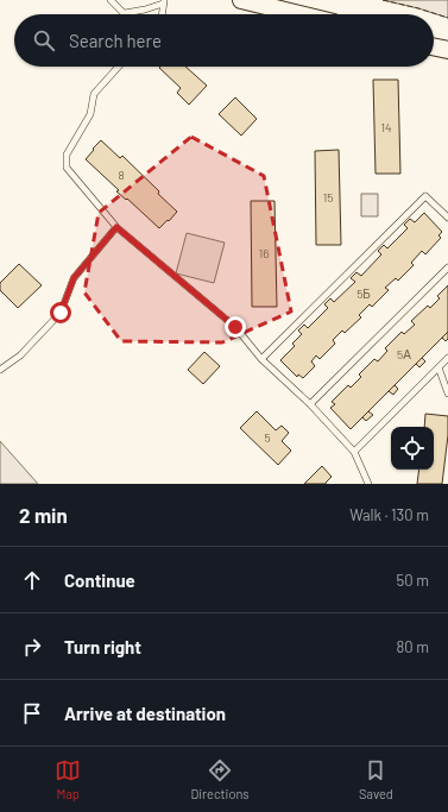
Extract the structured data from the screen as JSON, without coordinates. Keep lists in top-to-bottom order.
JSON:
{
  "house_numbers": [
    "14",
    "8",
    "15",
    "16",
    "5Б",
    "5А",
    "5"
  ],
  "page": {
    "search": "Search here",
    "heading": ["2 min", "Walk · 130 m"],
    "list": [
      ["Continue", "50 m"],
      ["Turn right", "80 m"],
      "Arrive at destination"
    ],
    "nav": ["Map", "Directions", "Saved"]
  }
}
